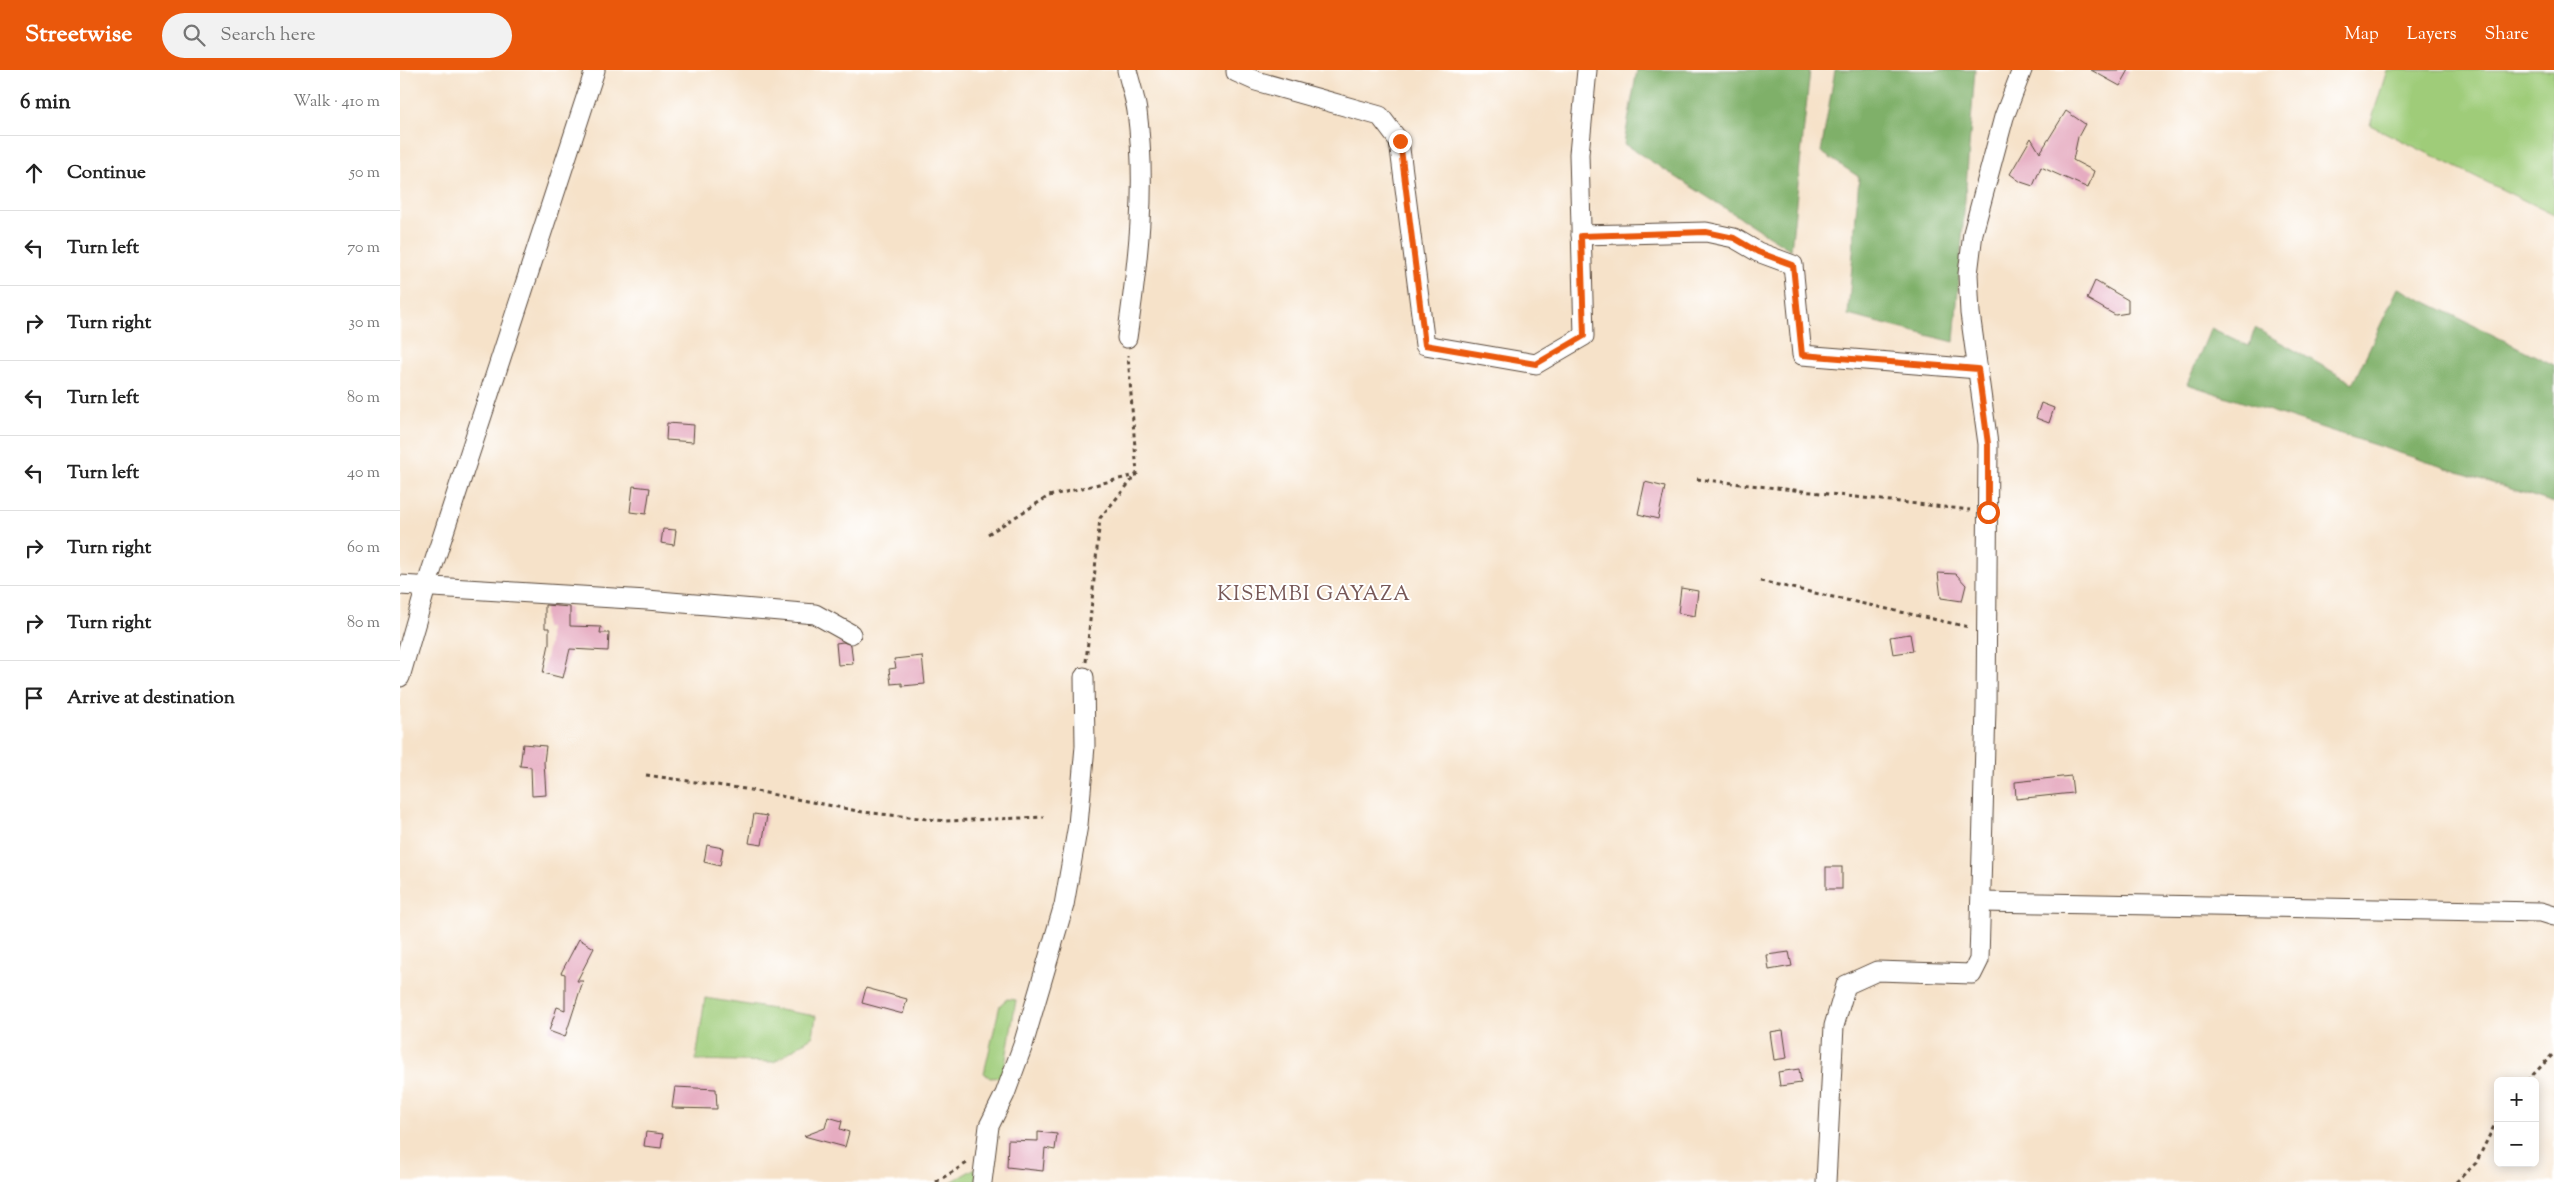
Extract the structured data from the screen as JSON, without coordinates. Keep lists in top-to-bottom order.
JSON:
{
  "districts": ["KISEMBI GAYAZA"],
  "page": {
    "header": "Streetwise",
    "search": "Search here",
    "nav": ["Map", "Layers", "Share"],
    "heading": ["6 min", "Walk · 410 m"],
    "list": [
      ["Continue", "50 m"],
      ["Turn left", "70 m"],
      ["Turn right", "30 m"],
      ["Turn left", "80 m"],
      ["Turn left", "40 m"],
      ["Turn right", "60 m"],
      ["Turn right", "80 m"],
      "Arrive at destination"
    ],
    "map_buttons": ["+", "−"]
  }
}
